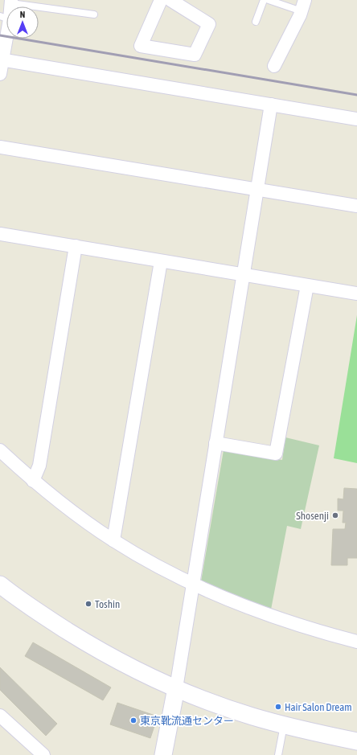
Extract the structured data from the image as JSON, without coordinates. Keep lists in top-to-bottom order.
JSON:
{
  "places": [
    "Shosenji",
    "Toshin",
    "Hair Salon Dream",
    "東京靴流通センター"
  ],
  "north": "top"
}
